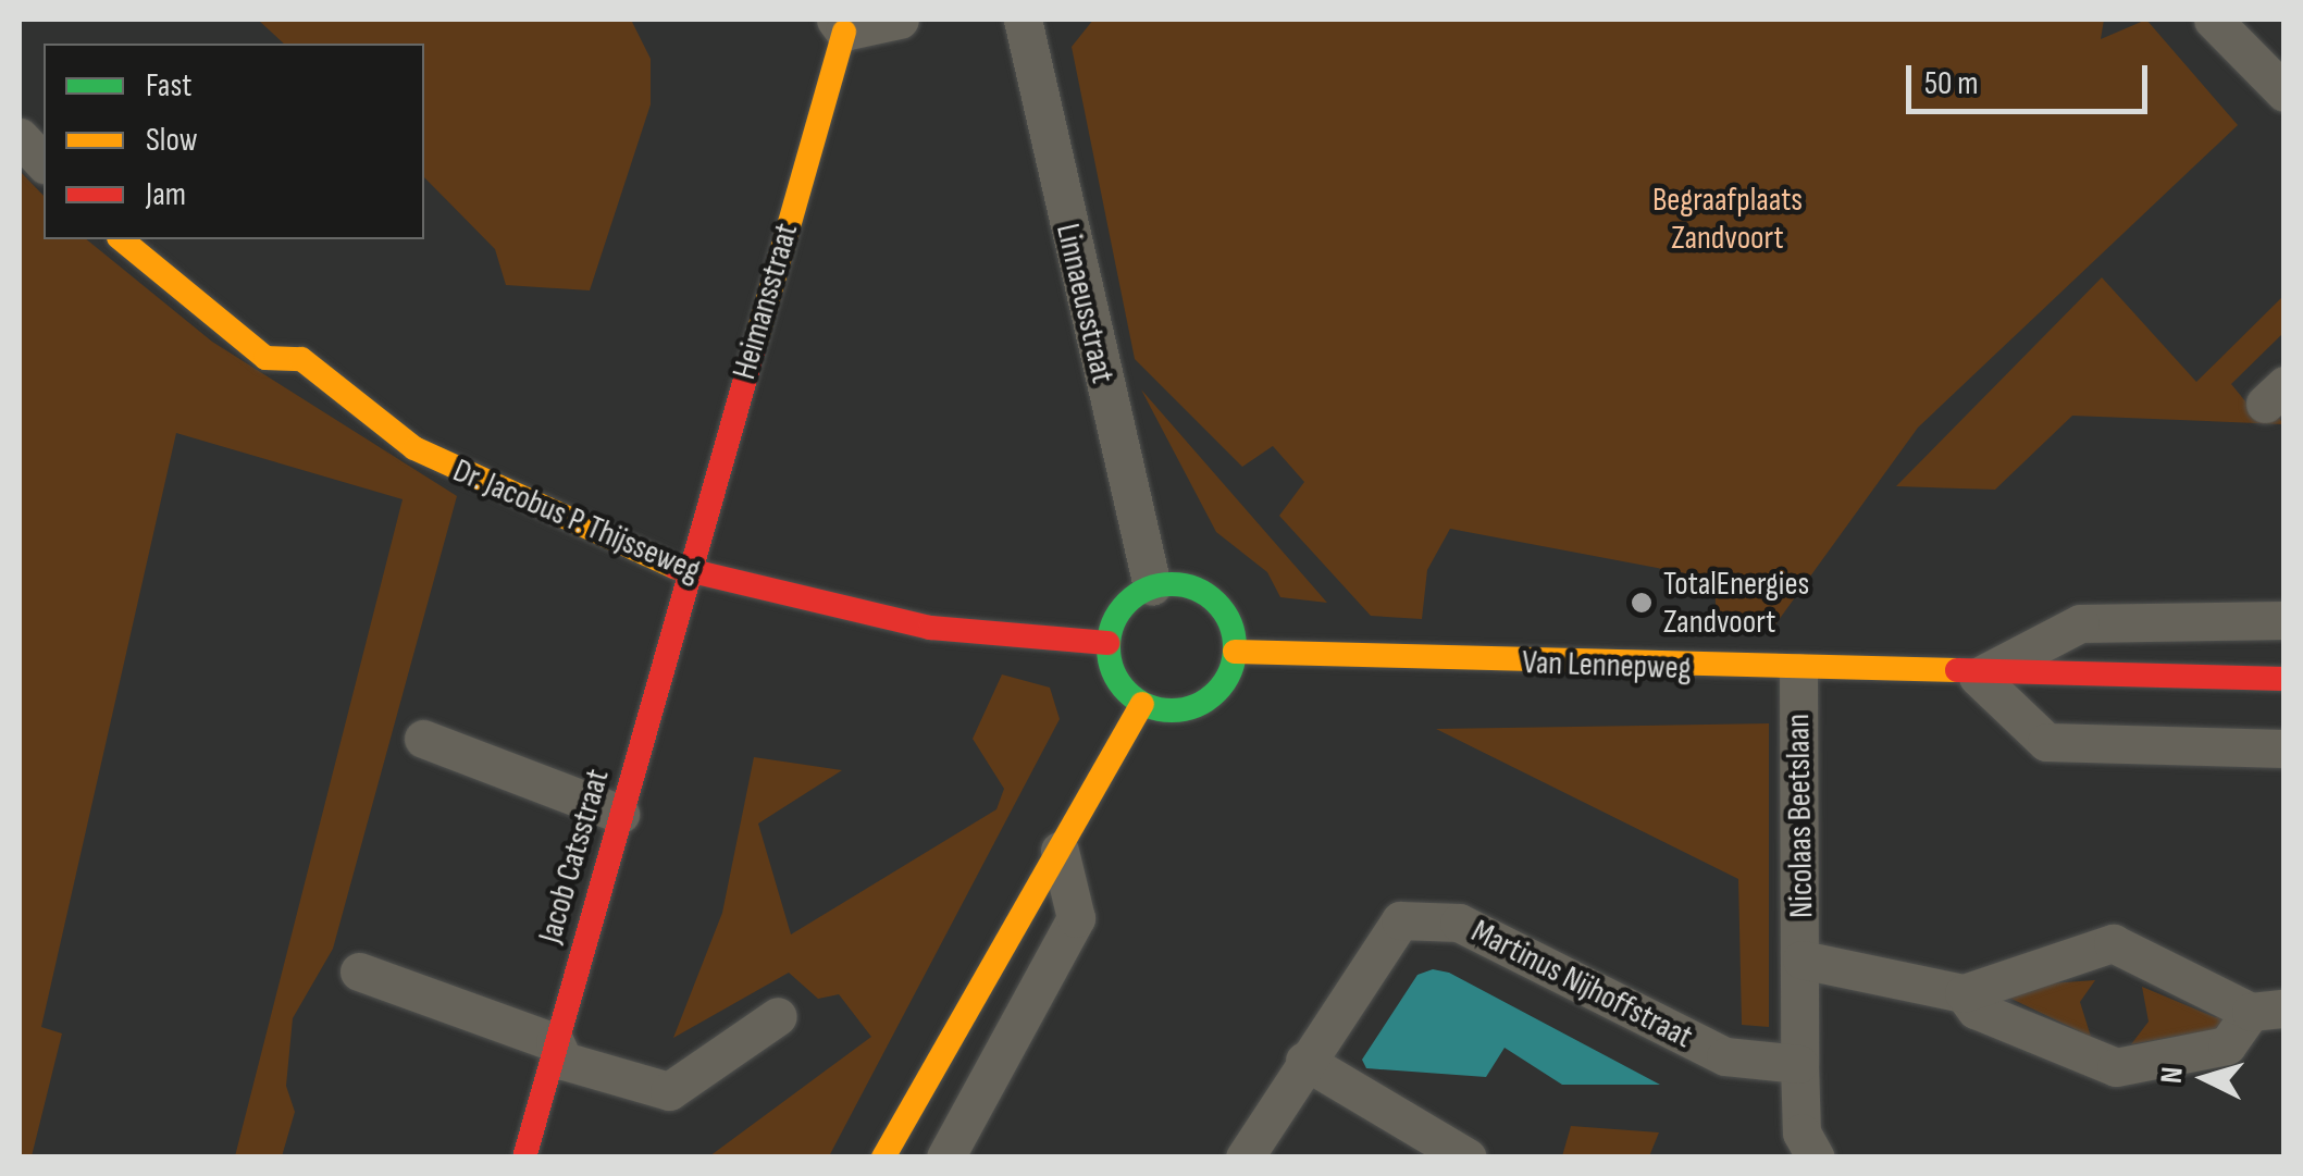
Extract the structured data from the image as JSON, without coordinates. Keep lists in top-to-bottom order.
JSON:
{
  "streets": {
    "street": [
      "Heimansstraat",
      "Linnaeusstraat",
      "Dr. Jacobus P. Thijsseweg",
      "Van Lennepweg",
      "Nicolaas Beetslaan",
      "Jacob Catsstraat",
      "Martinus Nijhoffstraat"
    ]
  },
  "crossings": [
    ["Heimansstraat", "Dr. Jacobus P. Thijsseweg"],
    ["Heimansstraat", "Jacob Catsstraat"],
    ["Linnaeusstraat", "Dr. Jacobus P. Thijsseweg"],
    ["Linnaeusstraat", "Van Lennepweg"],
    ["Dr. Jacobus P. Thijsseweg", "Van Lennepweg"],
    ["Dr. Jacobus P. Thijsseweg", "Jacob Catsstraat"],
    ["Van Lennepweg", "Nicolaas Beetslaan"],
    ["Nicolaas Beetslaan", "Martinus Nijhoffstraat"]
  ],
  "parks": ["Begraafplaats Zandvoort"],
  "places": ["TotalEnergies Zandvoort"],
  "legend": ["Fast", "Slow", "Jam"],
  "scale_bar": "50 m",
  "north": "left"
}
